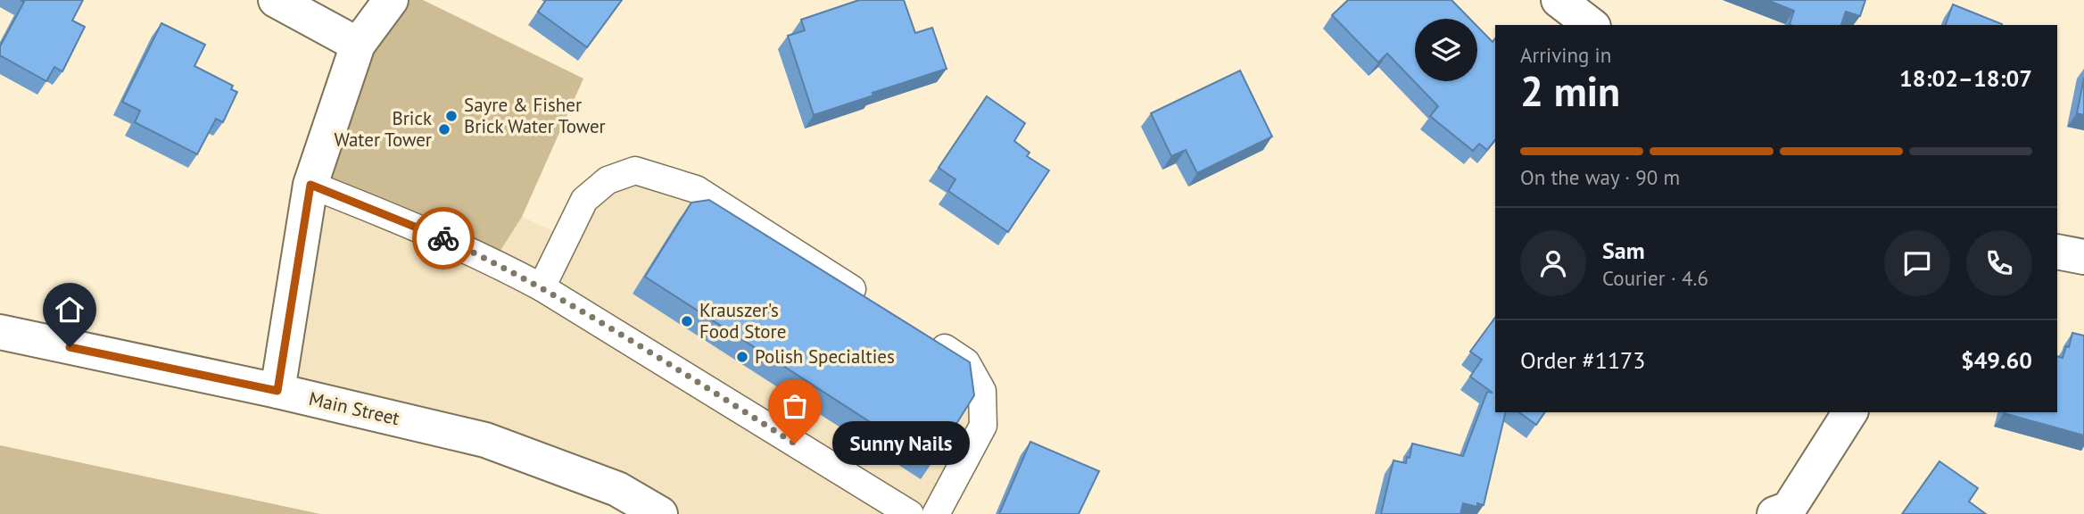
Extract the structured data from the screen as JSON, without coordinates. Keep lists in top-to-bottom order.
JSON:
{
  "streets": {
    "street": ["Main Street"]
  },
  "places": [
    "Sayre & Fisher Brick Water Tower",
    "Brick Water Tower",
    "Krauszer's Food Store",
    "Polish Specialties",
    "Sunny Nails"
  ],
  "page": {
    "heading": ["2 min", "Arriving in", "18:02–18:07"],
    "panel": [
      "Sam",
      "Courier · 4.6",
      "Order #1173",
      "$49.60"
    ],
    "bar": "On the way · 90 m",
    "bubble": "Sunny Nails"
  }
}
